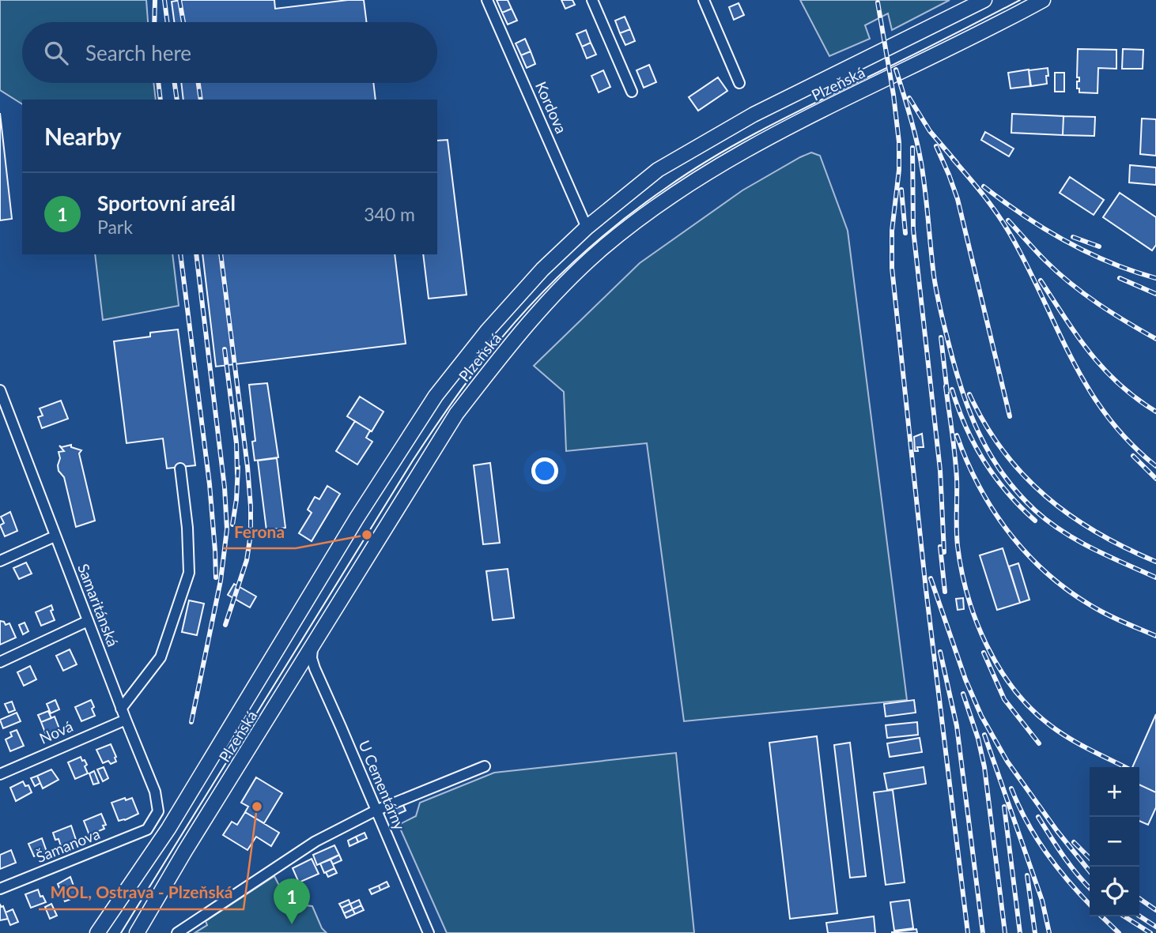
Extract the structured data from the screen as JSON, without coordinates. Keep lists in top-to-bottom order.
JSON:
{
  "streets": {
    "main road": ["Plzeňská"],
    "street": [
      "Kordova",
      "Samaritánská",
      "Nová",
      "U Cementárny",
      "Šamanova"
    ]
  },
  "crossings": [
    ["Plzeňská", "Kordova"],
    ["Plzeňská", "U Cementárny"],
    ["Samaritánská", "Nová"],
    ["Samaritánská", "Šamanova"]
  ],
  "places": ["Ferona", "MOL, Ostrava - Plzeňská"],
  "page": {
    "search": "Search here",
    "heading": "Nearby",
    "list": [
      {
        "mark": "1",
        "name": "Sportovní areál",
        "note": "Park",
        "value": "340 m"
      }
    ],
    "map_buttons": ["+", "−"],
    "pins": "1"
  }
}
